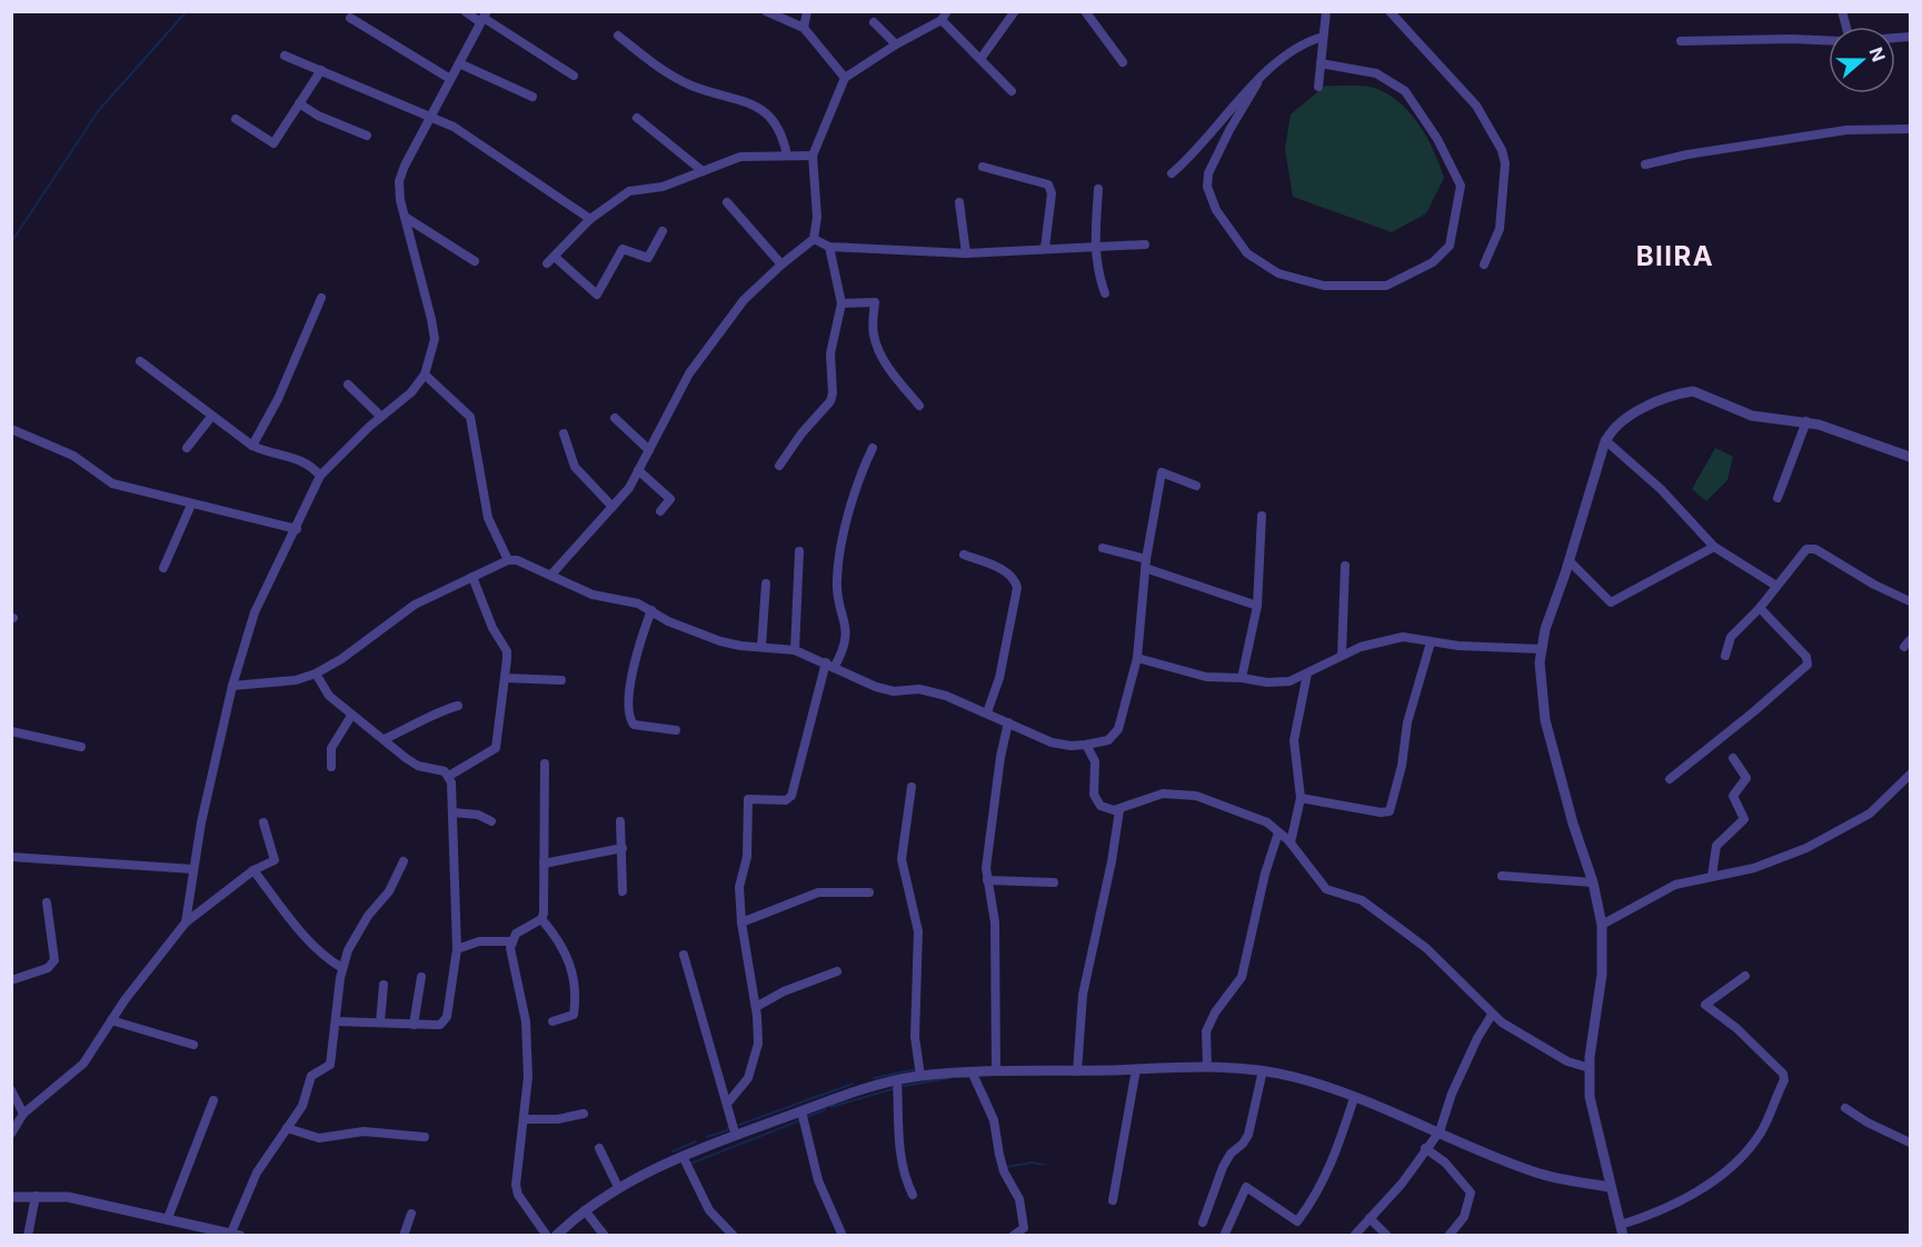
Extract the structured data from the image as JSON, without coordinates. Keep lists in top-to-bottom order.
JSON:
{
  "districts": ["BIIRA"],
  "north": "right"
}
